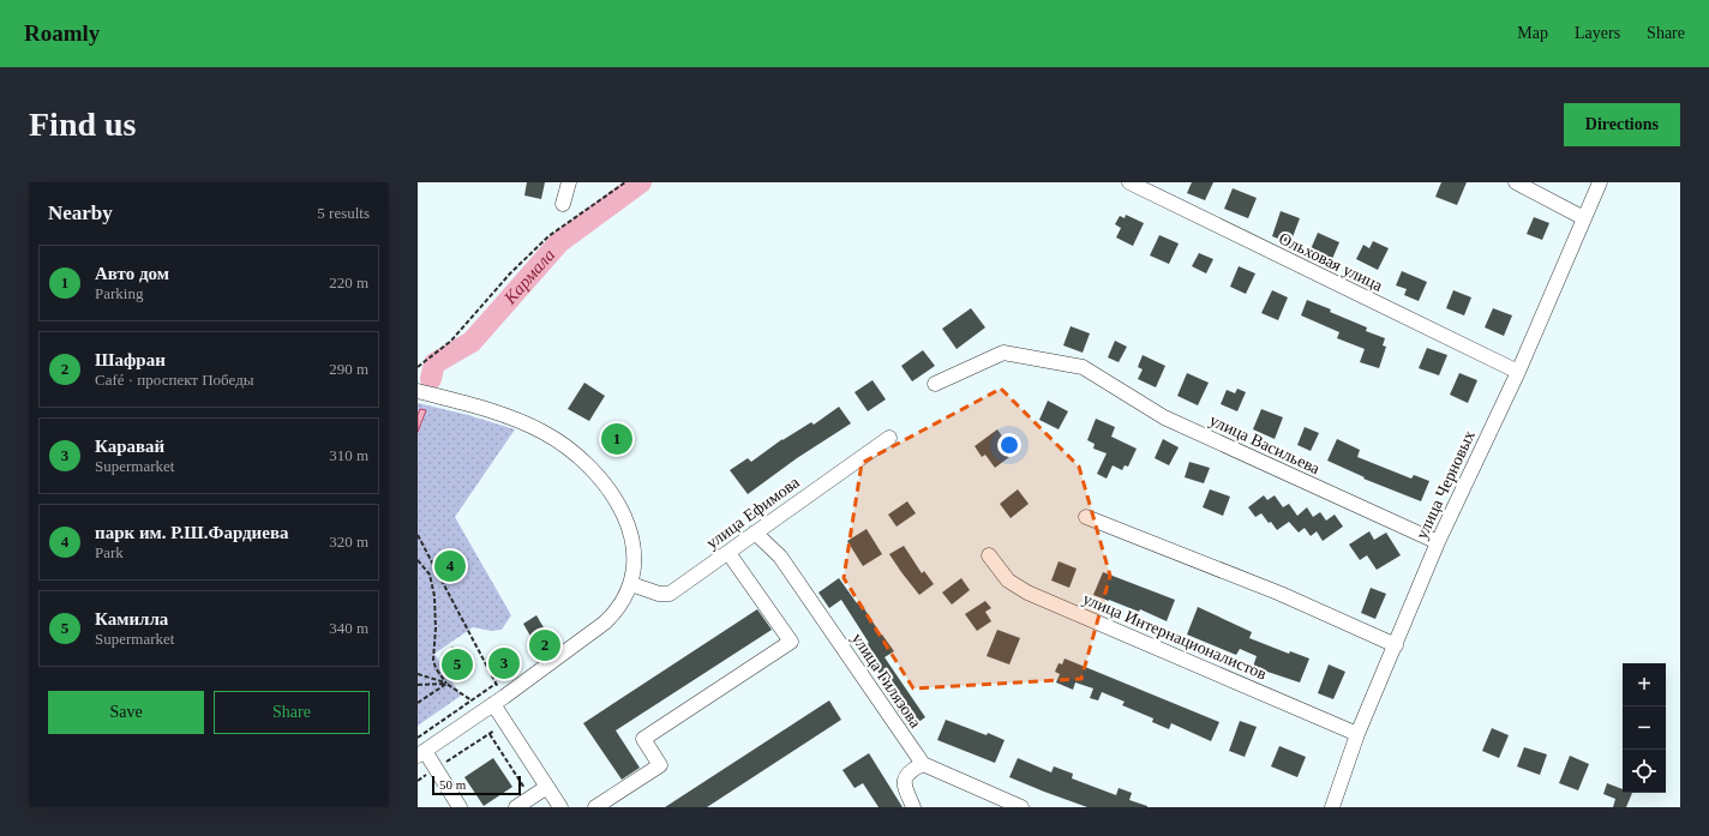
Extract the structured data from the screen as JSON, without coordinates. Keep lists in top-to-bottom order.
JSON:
{
  "streets": {
    "street": [
      "Ольховая улица",
      "улица Васильева",
      "улица Черновых",
      "улица Ефимова",
      "улица Интернационалистов",
      "улица Гилязова"
    ]
  },
  "crossings": [
    ["Ольховая улица", "улица Черновых"],
    ["улица Васильева", "улица Черновых"],
    ["улица Черновых", "улица Интернационалистов"],
    ["улица Ефимова", "улица Гилязова"]
  ],
  "water": ["Кармала"],
  "scale_bar": "50 m",
  "page": {
    "header": "Roamly",
    "nav": ["Map", "Layers", "Share"],
    "buttons": [
      "Directions",
      ["Save", "Share"]
    ],
    "title": "Find us",
    "heading": ["Nearby", "5 results"],
    "list": [
      {
        "mark": "1",
        "name": "Авто дом",
        "note": "Parking",
        "value": "220 m"
      },
      {
        "mark": "2",
        "name": "Шафран",
        "note": "Café · проспект Победы",
        "value": "290 m"
      },
      {
        "mark": "3",
        "name": "Каравай",
        "note": "Supermarket",
        "value": "310 m"
      },
      {
        "mark": "4",
        "name": "парк им. Р.Ш.Фардиева",
        "note": "Park",
        "value": "320 m"
      },
      {
        "mark": "5",
        "name": "Камилла",
        "note": "Supermarket",
        "value": "340 m"
      }
    ],
    "pins": [
      "1",
      "4",
      "2",
      "3",
      "5"
    ],
    "map_buttons": ["+", "−"],
    "scale": "50 m"
  }
}
